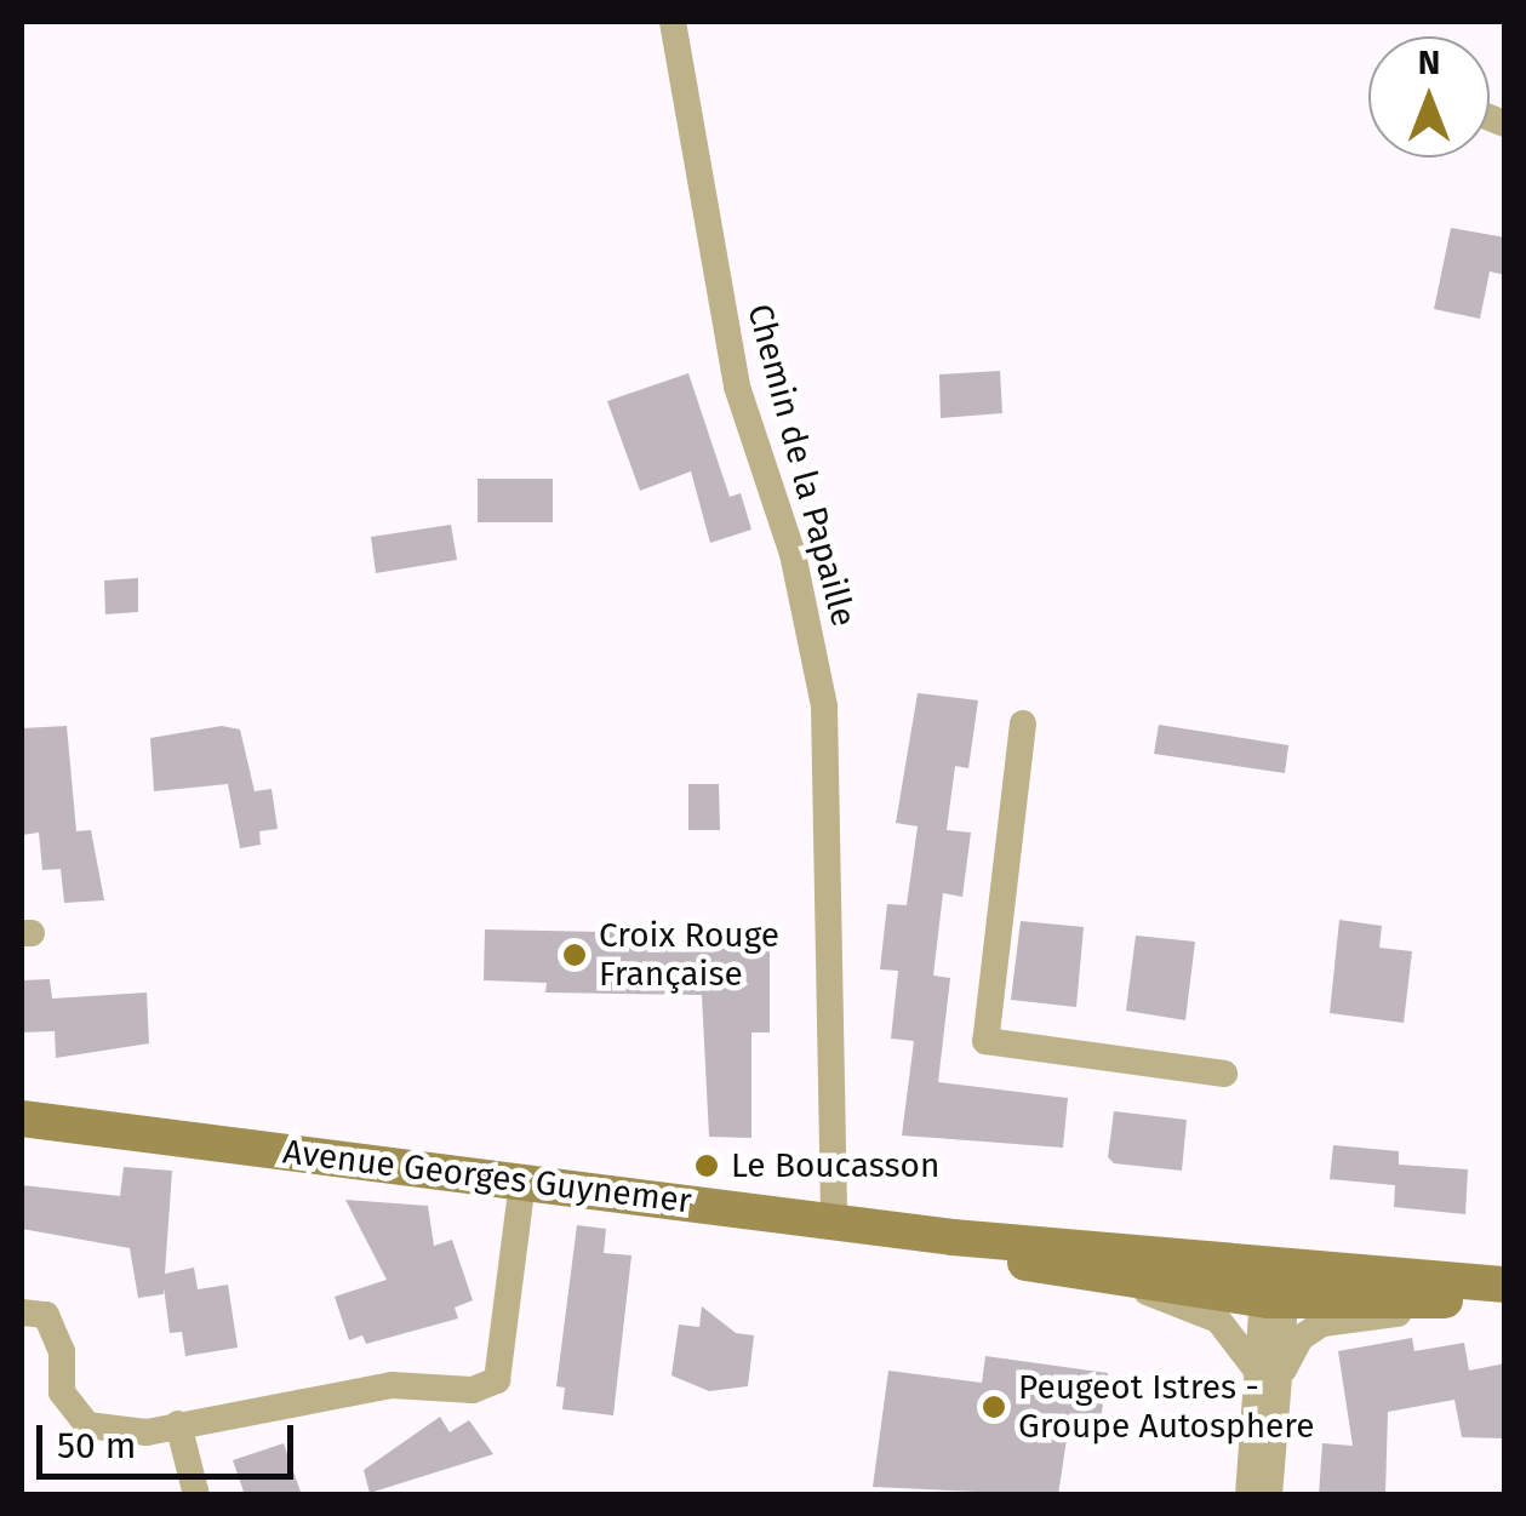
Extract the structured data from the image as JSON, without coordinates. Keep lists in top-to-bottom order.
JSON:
{
  "streets": {
    "main road": ["Avenue Georges Guynemer"],
    "street": ["Chemin de la Papaille"]
  },
  "crossings": [
    ["Chemin de la Papaille", "Avenue Georges Guynemer"]
  ],
  "places": ["Croix Rouge Française", "Le Boucasson", "Peugeot Istres - Groupe Autosphere"],
  "scale_bar": "50 m",
  "north": "top"
}
